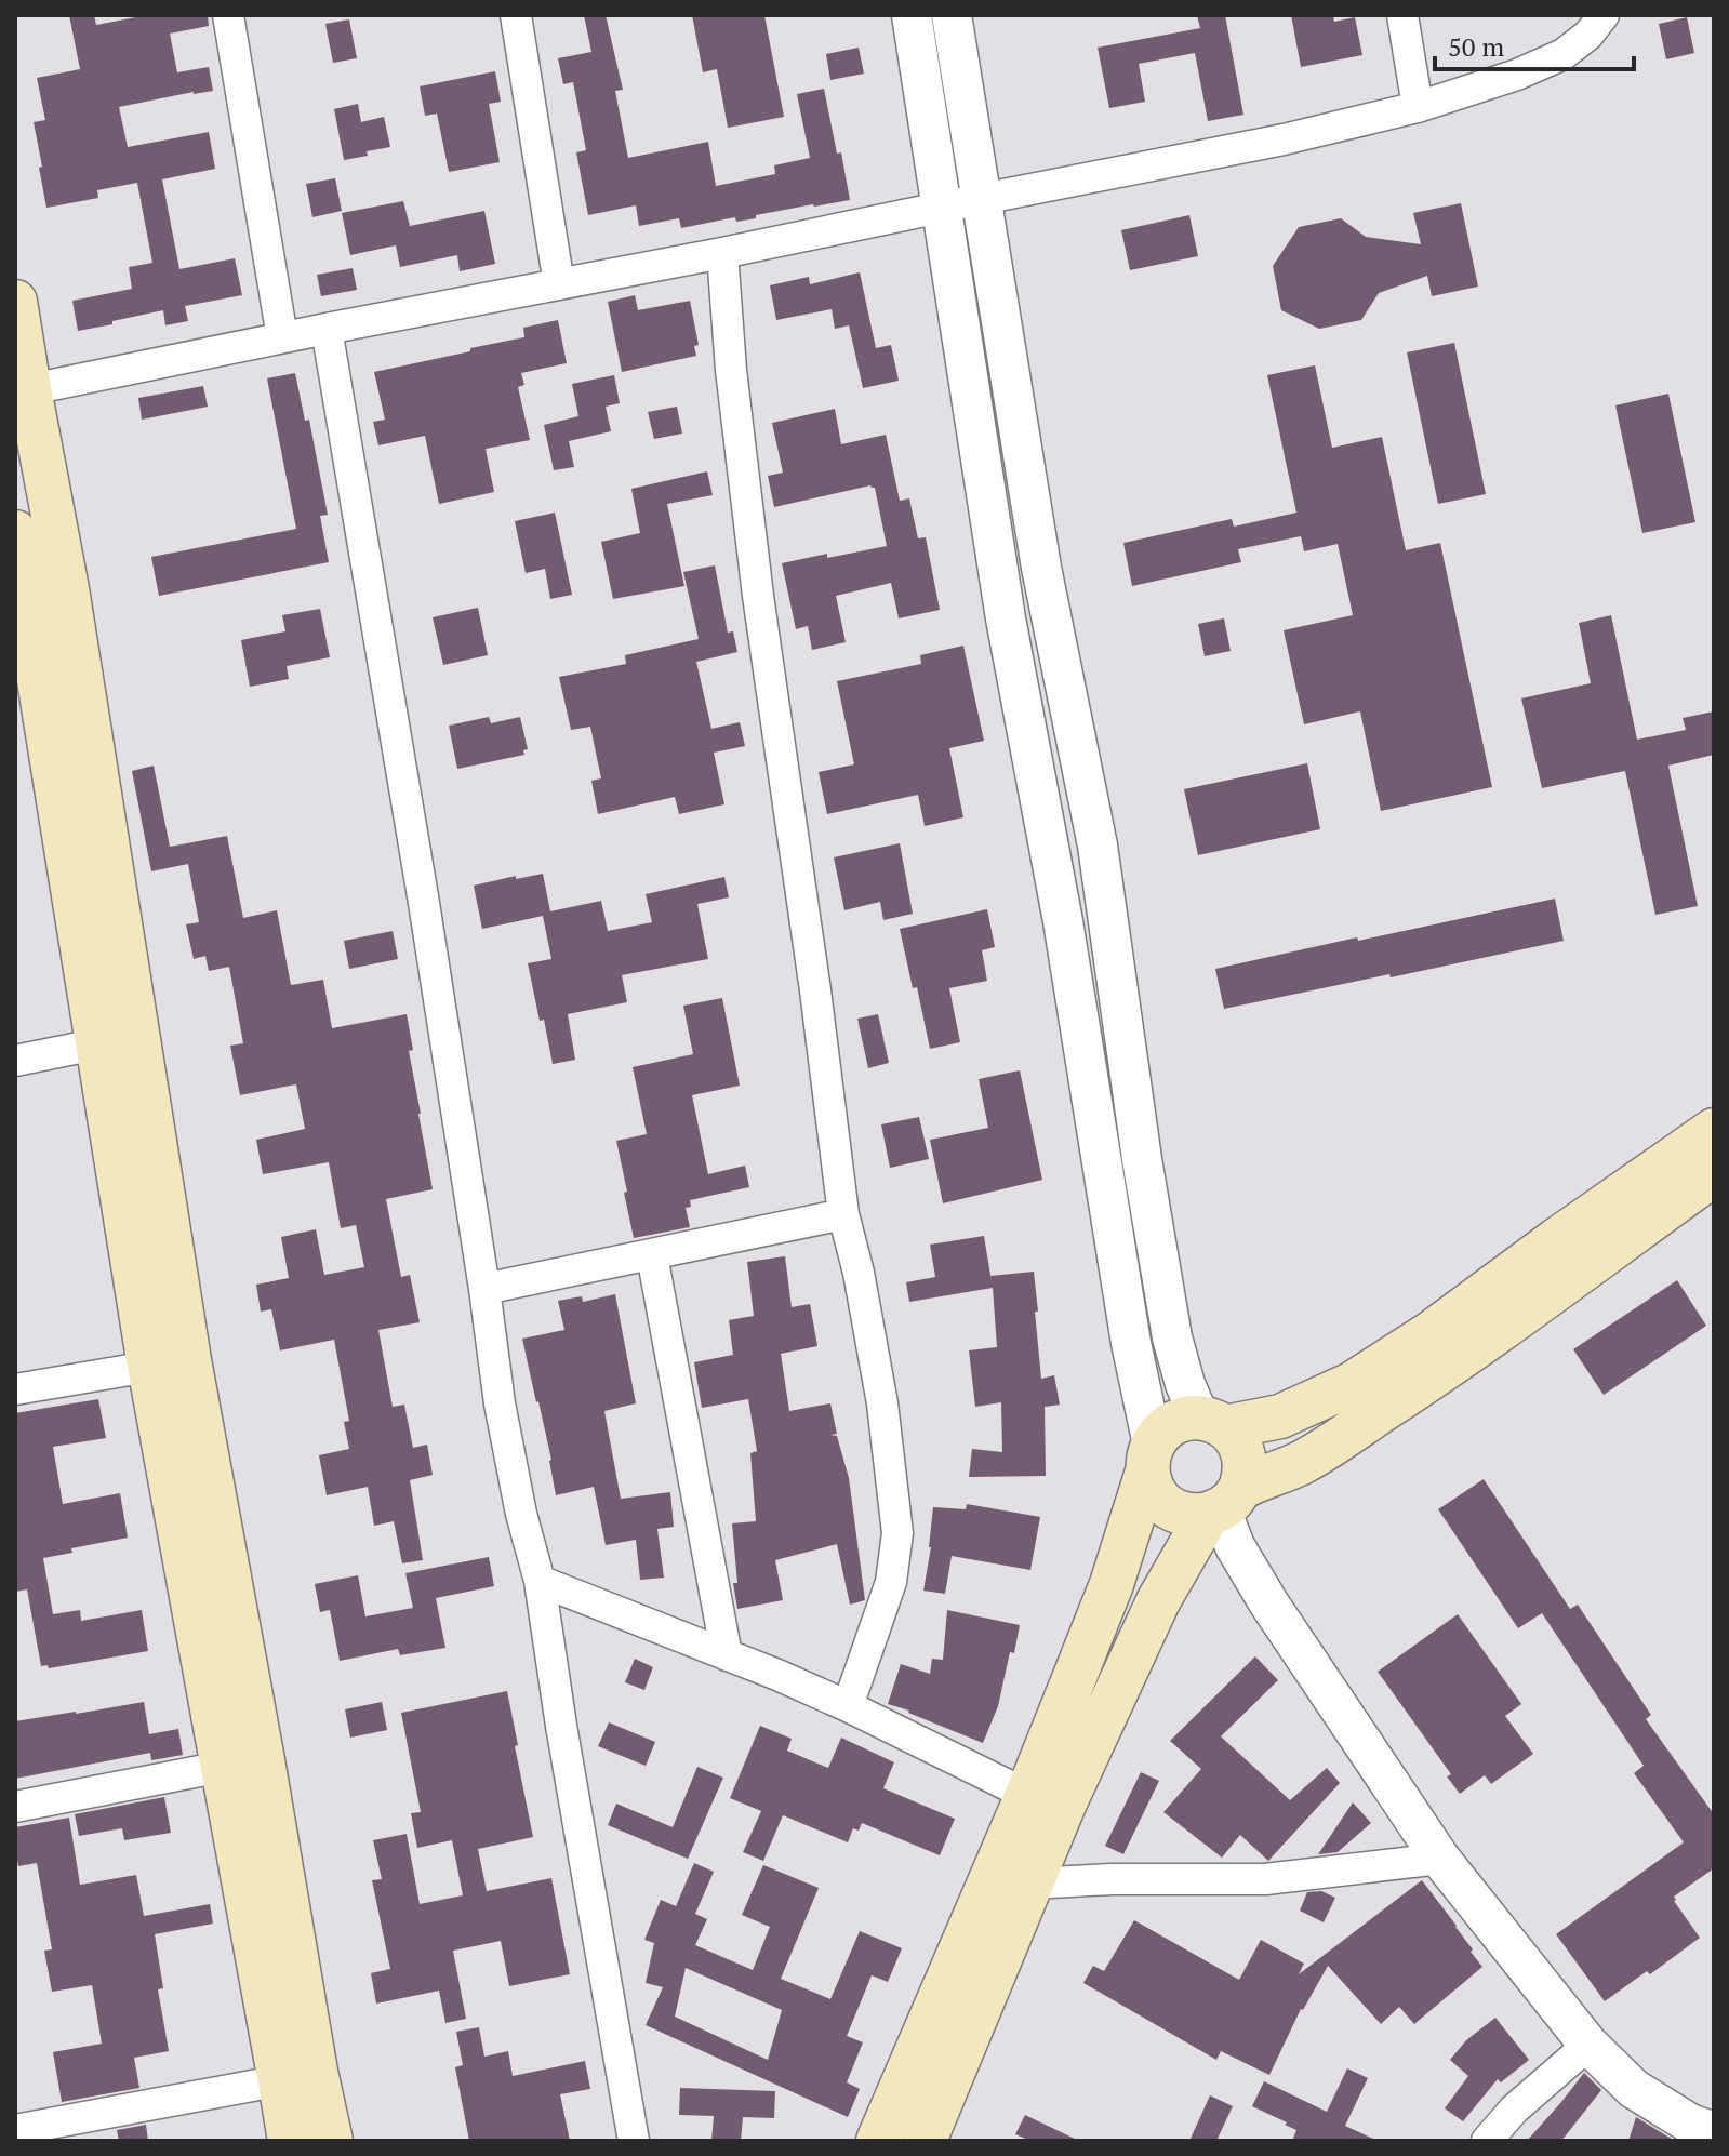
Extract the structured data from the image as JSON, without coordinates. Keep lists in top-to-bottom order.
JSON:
{
  "scale_bar": "50 m"
}
